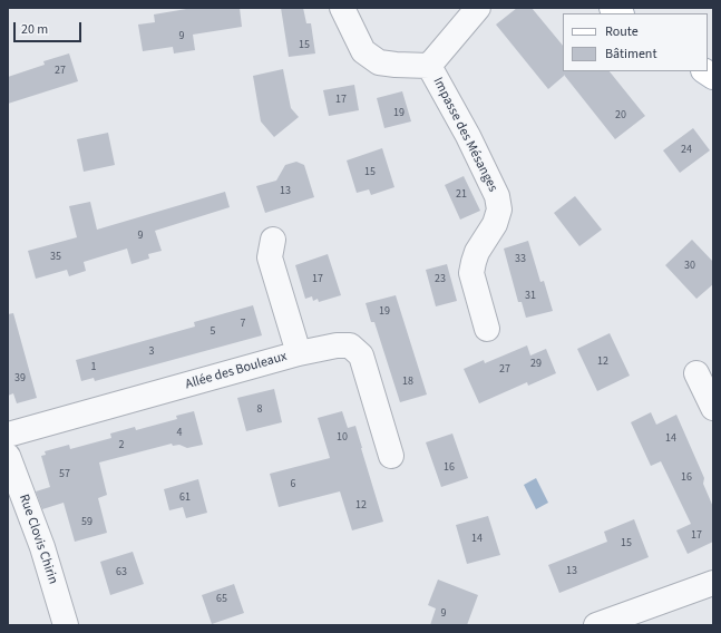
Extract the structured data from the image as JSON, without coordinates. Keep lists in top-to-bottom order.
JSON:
{
  "streets": {
    "street": ["Impasse des Mésanges", "Allée des Bouleaux", "Rue Clovis Chirin"]
  },
  "house_numbers": [
    "9",
    "15",
    "27",
    "17",
    "19",
    "20",
    "24",
    "15",
    "13",
    "21",
    "9",
    "35",
    "33",
    "30",
    "17",
    "23",
    "31",
    "19",
    "7",
    "5",
    "3",
    "12",
    "29",
    "1",
    "27",
    "39",
    "18",
    "8",
    "4",
    "10",
    "14",
    "2",
    "16",
    "57",
    "16",
    "6",
    "61",
    "12",
    "59",
    "17",
    "14",
    "15",
    "13",
    "63",
    "65",
    "9"
  ],
  "legend": ["Route", "Bâtiment"],
  "scale_bar": "20 m"
}
